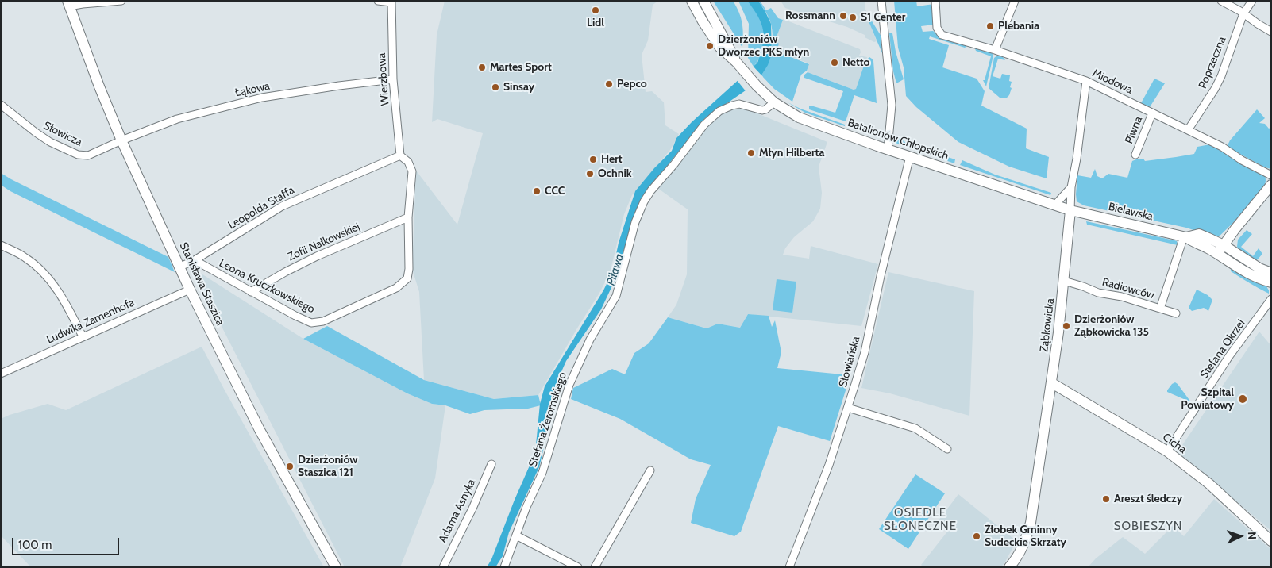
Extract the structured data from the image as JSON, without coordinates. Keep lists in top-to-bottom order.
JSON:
{
  "streets": {
    "main road": [
      "Batalionów Chłopskich",
      "Bielawska",
      "Stanisława Staszica",
      "Ząbkowicka",
      "Cicha"
    ],
    "street": [
      "Poprzeczna",
      "Wierzbowa",
      "Miodowa",
      "Łąkowa",
      "Piwna",
      "Słowicza",
      "Leopolda Staffa",
      "Zofii Nałkowskiej",
      "Leona Kruczkowskiego",
      "Radiowców",
      "Ludwika Zamenhofa",
      "Stefana Okrzei",
      "Słowiańska",
      "Stefana Żeromskiego",
      "Adama Asnyka"
    ]
  },
  "crossings": [
    ["Poprzeczna", "Miodowa"],
    ["Wierzbowa", "Łąkowa"],
    ["Wierzbowa", "Leopolda Staffa"],
    ["Wierzbowa", "Leona Kruczkowskiego"],
    ["Miodowa", "Piwna"],
    ["Miodowa", "Ząbkowicka"],
    ["Łąkowa", "Słowicza"],
    ["Łąkowa", "Stanisława Staszica"],
    ["Słowicza", "Stanisława Staszica"],
    ["Batalionów Chłopskich", "Bielawska"],
    ["Batalionów Chłopskich", "Ząbkowicka"],
    ["Batalionów Chłopskich", "Słowiańska"],
    ["Batalionów Chłopskich", "Stefana Żeromskiego"],
    ["Leopolda Staffa", "Stanisława Staszica"],
    ["Leopolda Staffa", "Leona Kruczkowskiego"],
    ["Bielawska", "Radiowców"],
    ["Bielawska", "Ząbkowicka"],
    ["Zofii Nałkowskiej", "Leona Kruczkowskiego"],
    ["Stanisława Staszica", "Ludwika Zamenhofa"],
    ["Radiowców", "Ząbkowicka"],
    ["Ząbkowicka", "Cicha"],
    ["Stefana Okrzei", "Cicha"]
  ],
  "districts": ["OSIEDLE SŁONECZNE", "SOBIESZYN"],
  "water": ["Piława"],
  "places": [
    "Lidl",
    "Rossmann",
    "S1 Center",
    "Plebania",
    "Dzierżoniów Dworzec PKS młyn",
    "Netto",
    "Martes Sport",
    "Pepco",
    "Sinsay",
    "Młyn Hilberta",
    "Hert",
    "Ochnik",
    "CCC",
    "Dzierżoniów Ząbkowicka 135",
    "Szpital Powiatowy",
    "Dzierżoniów Staszica 121",
    "Areszt śledczy",
    "Żłobek Gminny Sudeckie Skrzaty"
  ],
  "scale_bar": "100 m",
  "north": "right"
}
